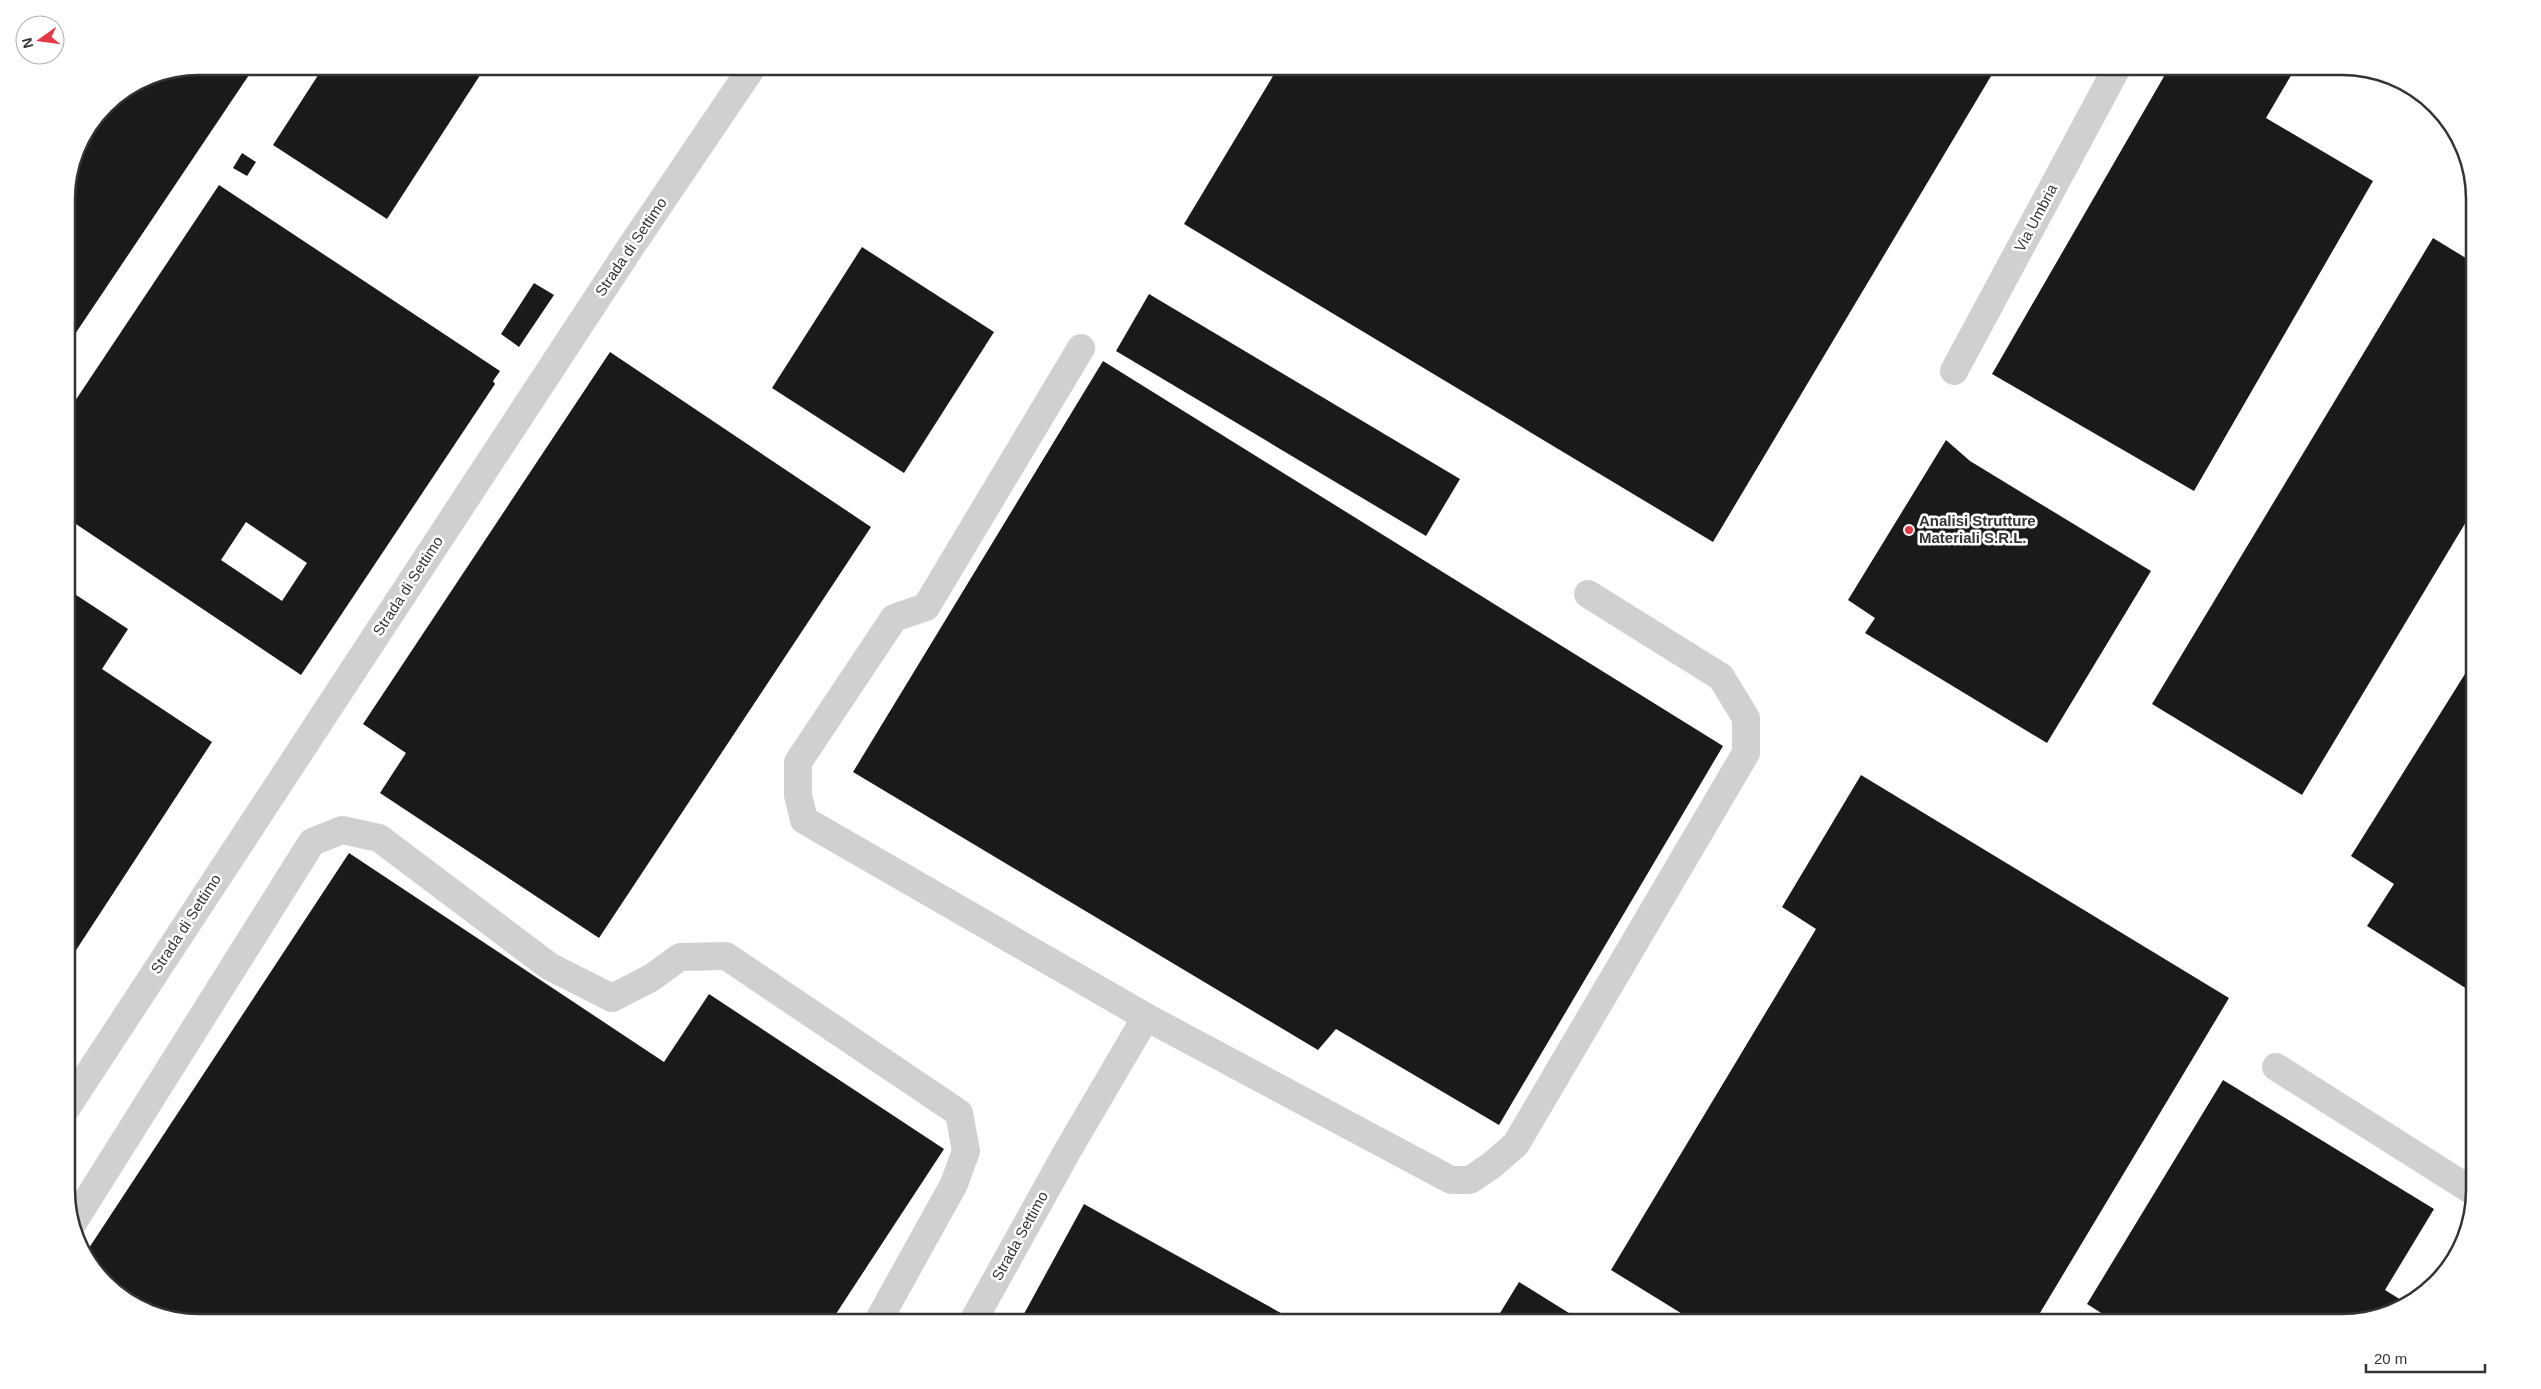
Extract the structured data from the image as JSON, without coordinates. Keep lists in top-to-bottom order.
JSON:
{
  "streets": {
    "street": ["Via Umbria", "Strada di Settimo", "Strada Settimo"]
  },
  "places": ["Analisi Strutture Materiali S.R.L."],
  "scale_bar": "20 m",
  "north": "left"
}
